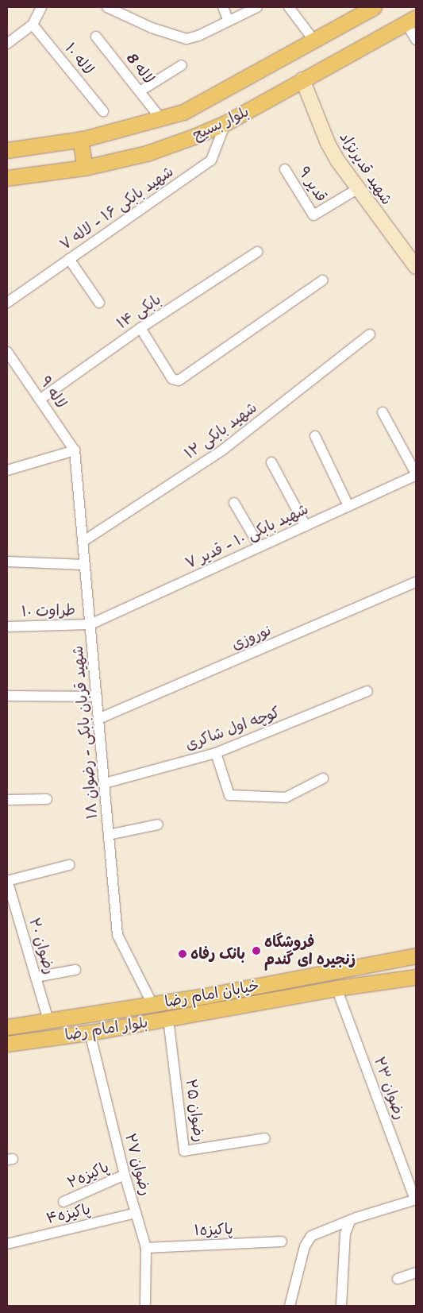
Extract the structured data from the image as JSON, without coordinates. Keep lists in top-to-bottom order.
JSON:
{
  "streets": {
    "main road": ["بلوار بسیج", "خیابان امام رضا", "بلوار امام رضا"],
    "street": [
      "لاله ۱۰",
      "لاله 8",
      "شهید قدیرنژاد",
      "قدیر ۹",
      "شهید بابکی ۱۶ - لاله ۷",
      "بابکی ۱۴",
      "لاله ۹",
      "شهید بابکی ۱۲",
      "شهید بابکی ۱۰ - قدیر ۷",
      "طراوت ۱۰",
      "نوروزی",
      "کوچه اول شاکری",
      "شهید قربان بابکی - رضوان ۱۸",
      "رضوان ۲۰",
      "رضوان ۲۳",
      "رضوان ۲۵",
      "رضوان ۲۷",
      "پاکیزه۲",
      "پاکیزه۴",
      "پاکیزه۱"
    ]
  },
  "crossings": [
    ["لاله 8", "بلوار بسیج"],
    ["بلوار بسیج", "شهید قدیرنژاد"],
    ["بلوار بسیج", "شهید بابکی ۱۶ - لاله ۷"],
    ["شهید قدیرنژاد", "قدیر ۹"],
    ["بابکی ۱۴", "لاله ۹"],
    ["لاله ۹", "شهید قربان بابکی - رضوان ۱۸"],
    ["شهید بابکی ۱۲", "شهید قربان بابکی - رضوان ۱۸"],
    ["شهید بابکی ۱۰ - قدیر ۷", "طراوت ۱۰"],
    ["شهید بابکی ۱۰ - قدیر ۷", "شهید قربان بابکی - رضوان ۱۸"],
    ["طراوت ۱۰", "شهید قربان بابکی - رضوان ۱۸"],
    ["نوروزی", "شهید قربان بابکی - رضوان ۱۸"],
    ["کوچه اول شاکری", "شهید قربان بابکی - رضوان ۱۸"],
    ["شهید قربان بابکی - رضوان ۱۸", "خیابان امام رضا"],
    ["رضوان ۲۰", "خیابان امام رضا"],
    ["بلوار امام رضا", "رضوان ۲۳"],
    ["بلوار امام رضا", "رضوان ۲۵"],
    ["بلوار امام رضا", "رضوان ۲۷"],
    ["رضوان ۲۷", "پاکیزه۲"],
    ["رضوان ۲۷", "پاکیزه۴"],
    ["رضوان ۲۷", "پاکیزه۱"]
  ],
  "places": ["فروشگاه زنجیره ای گندم", "بانک رفاه"]
}
